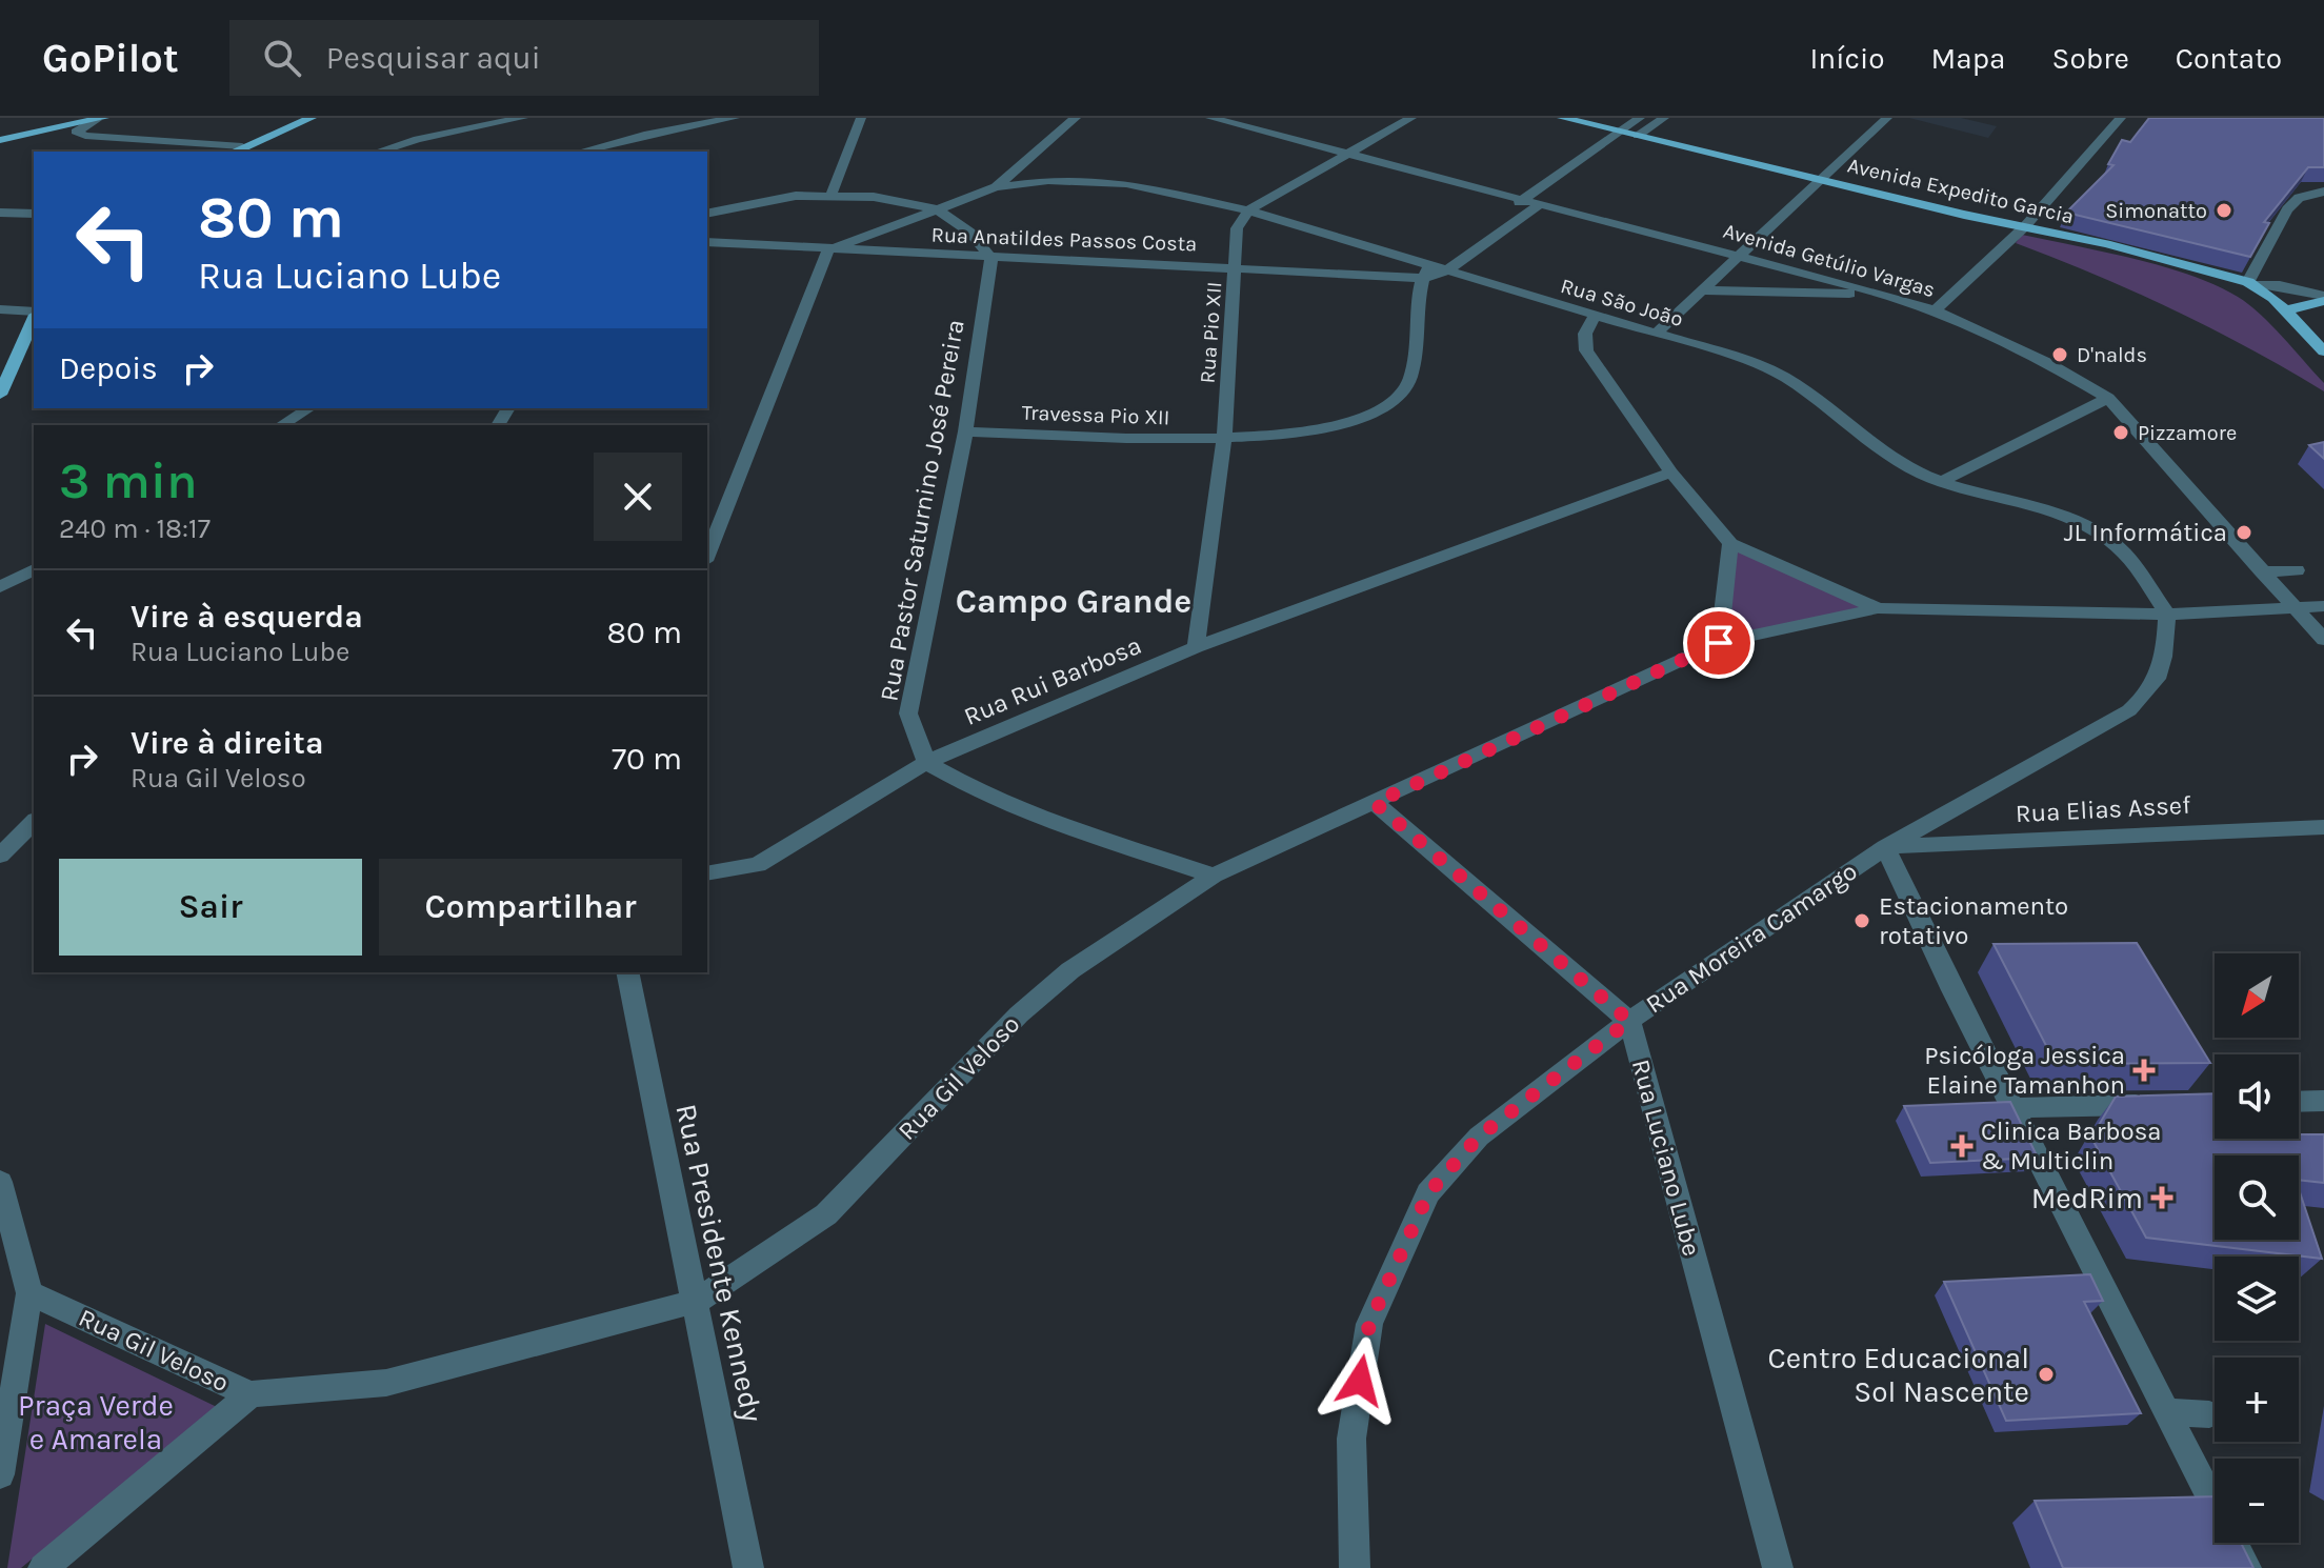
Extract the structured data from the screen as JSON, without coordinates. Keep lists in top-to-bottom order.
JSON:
{
  "streets": {
    "main road": ["Avenida Expedito Garcia"],
    "street": [
      "Rua Anatildes Passos Costa",
      "Avenida Getúlio Vargas",
      "Rua São João",
      "Rua Pio XII",
      "Travessa Pio XII",
      "Rua Pastor Saturnino José Pereira",
      "Rua Rui Barbosa",
      "Rua Elias Assef",
      "Rua Moreira Camargo",
      "Rua Gil Veloso",
      "Rua Luciano Lube",
      "Rua Presidente Kennedy"
    ]
  },
  "crossings": [
    ["Rua Anatildes Passos Costa", "Rua São João"],
    ["Rua Anatildes Passos Costa", "Rua Pio XII"],
    ["Rua Anatildes Passos Costa", "Travessa Pio XII"],
    ["Rua Anatildes Passos Costa", "Rua Pastor Saturnino José Pereira"],
    ["Rua São João", "Rua Pio XII"],
    ["Rua São João", "Travessa Pio XII"],
    ["Rua São João", "Rua Moreira Camargo"],
    ["Rua Pio XII", "Travessa Pio XII"],
    ["Rua Pio XII", "Rua Rui Barbosa"],
    ["Travessa Pio XII", "Rua Pastor Saturnino José Pereira"],
    ["Rua Pastor Saturnino José Pereira", "Rua Rui Barbosa"],
    ["Rua Elias Assef", "Rua Moreira Camargo"],
    ["Rua Moreira Camargo", "Rua Luciano Lube"],
    ["Rua Gil Veloso", "Rua Presidente Kennedy"]
  ],
  "districts": ["Campo Grande"],
  "parks": ["Praça Verde e Amarela"],
  "places": {
    "other": [
      "Simonatto",
      "D'nalds",
      "Pizzamore",
      "JL Informática",
      "Estacionamento rotativo",
      "Centro Educacional Sol Nascente"
    ],
    "health": ["Psicóloga Jessica Elaine Tamanhon", "Clinica Barbosa & Multiclin", "MedRim"]
  },
  "north": "bottom left",
  "page": {
    "header": "GoPilot",
    "search": "Pesquisar aqui",
    "nav": [
      "Início",
      "Mapa",
      "Sobre",
      "Contato"
    ],
    "turn": ["80 m", "Rua Luciano Lube"],
    "then": "Depois",
    "heading": ["3 min", "240 m · 18:17"],
    "list": [
      {
        "name": "Vire à esquerda",
        "note": "Rua Luciano Lube",
        "value": "80 m"
      },
      {
        "name": "Vire à direita",
        "note": "Rua Gil Veloso",
        "value": "70 m"
      }
    ],
    "buttons": ["Sair", "Compartilhar"],
    "map_buttons": ["+", "−"]
  }
}
